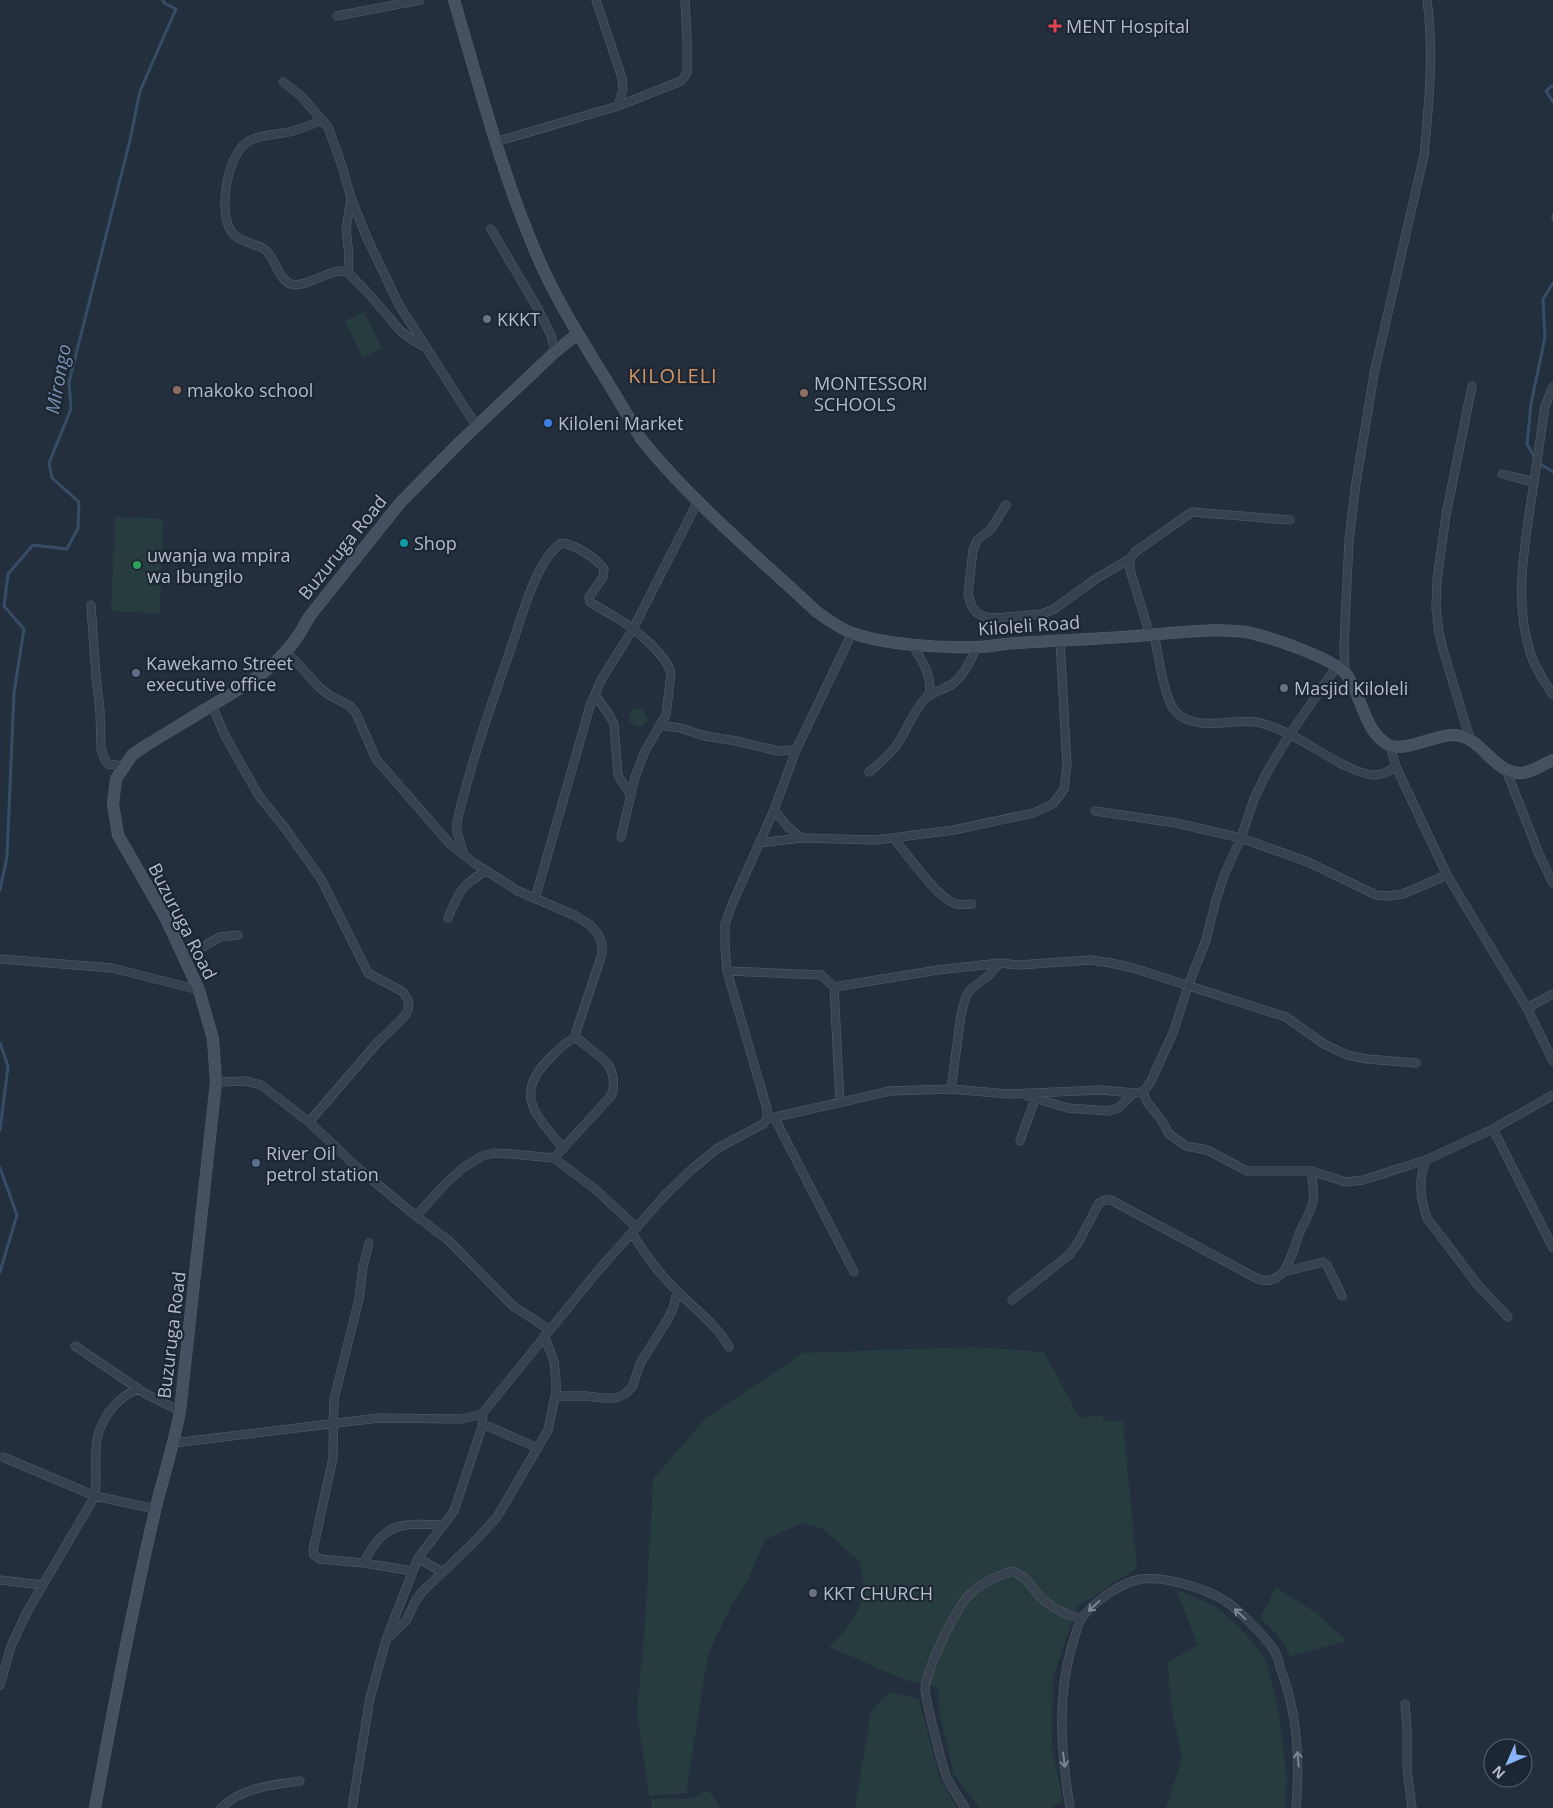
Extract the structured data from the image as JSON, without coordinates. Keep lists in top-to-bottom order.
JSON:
{
  "streets": {
    "main road": ["Buzuruga Road", "Kiloleli Road"]
  },
  "crossings": [
    ["Buzuruga Road", "Kiloleli Road"]
  ],
  "districts": ["KILOLELI"],
  "water": ["Mirongo"],
  "places": {
    "health": ["MENT Hospital"],
    "other": [
      "KKKT",
      "makoko school",
      "MONTESSORI SCHOOLS",
      "Kiloleni Market",
      "Shop",
      "uwanja wa mpira wa Ibungilo",
      "Kawekamo Street executive office",
      "Masjid Kiloleli",
      "River Oil petrol station",
      "KKT CHURCH"
    ]
  },
  "north": "bottom left"
}
